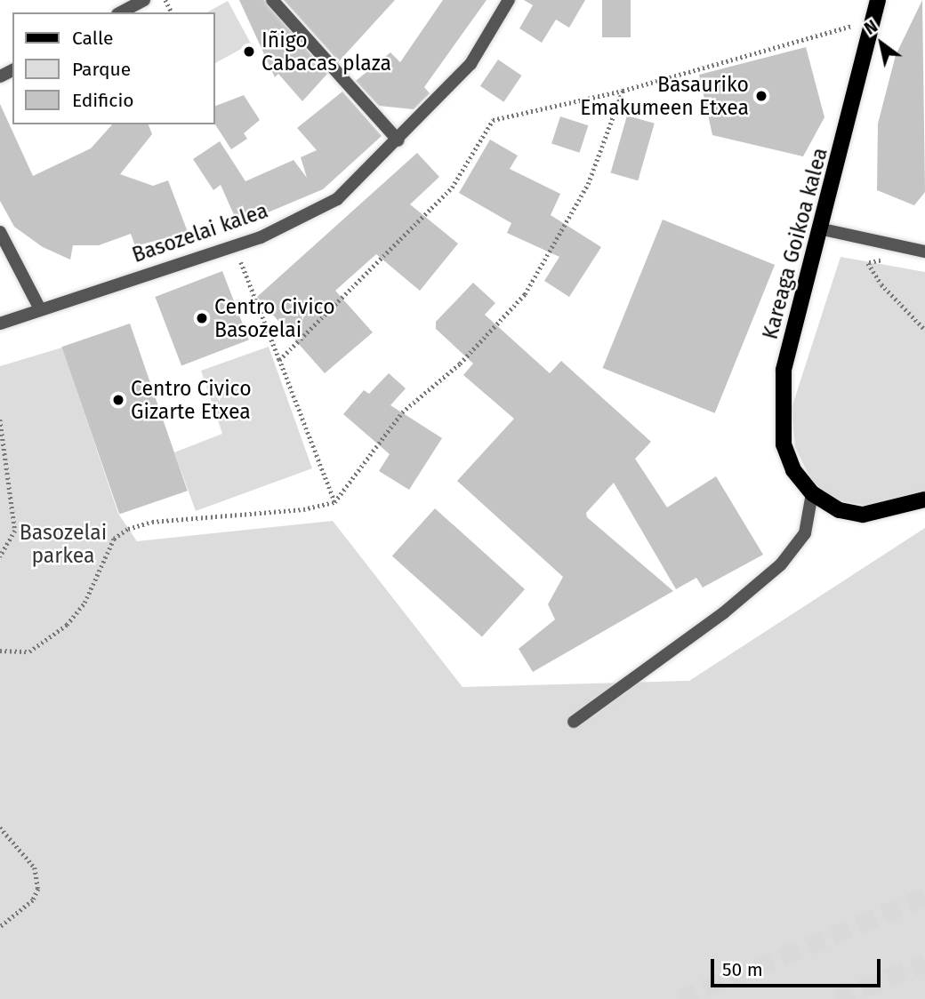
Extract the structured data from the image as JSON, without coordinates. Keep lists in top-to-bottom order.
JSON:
{
  "streets": {
    "main road": ["Kareaga Goikoa kalea"],
    "street": ["Basozelai kalea"]
  },
  "parks": ["Basozelai parkea"],
  "places": [
    "Iñigo Cabacas plaza",
    "Basauriko Emakumeen Etxea",
    "Centro Civico Basozelai",
    "Centro Civico Gizarte Etxea"
  ],
  "legend": ["Calle", "Parque", "Edificio"],
  "scale_bar": "50 m",
  "north": "top left"
}
